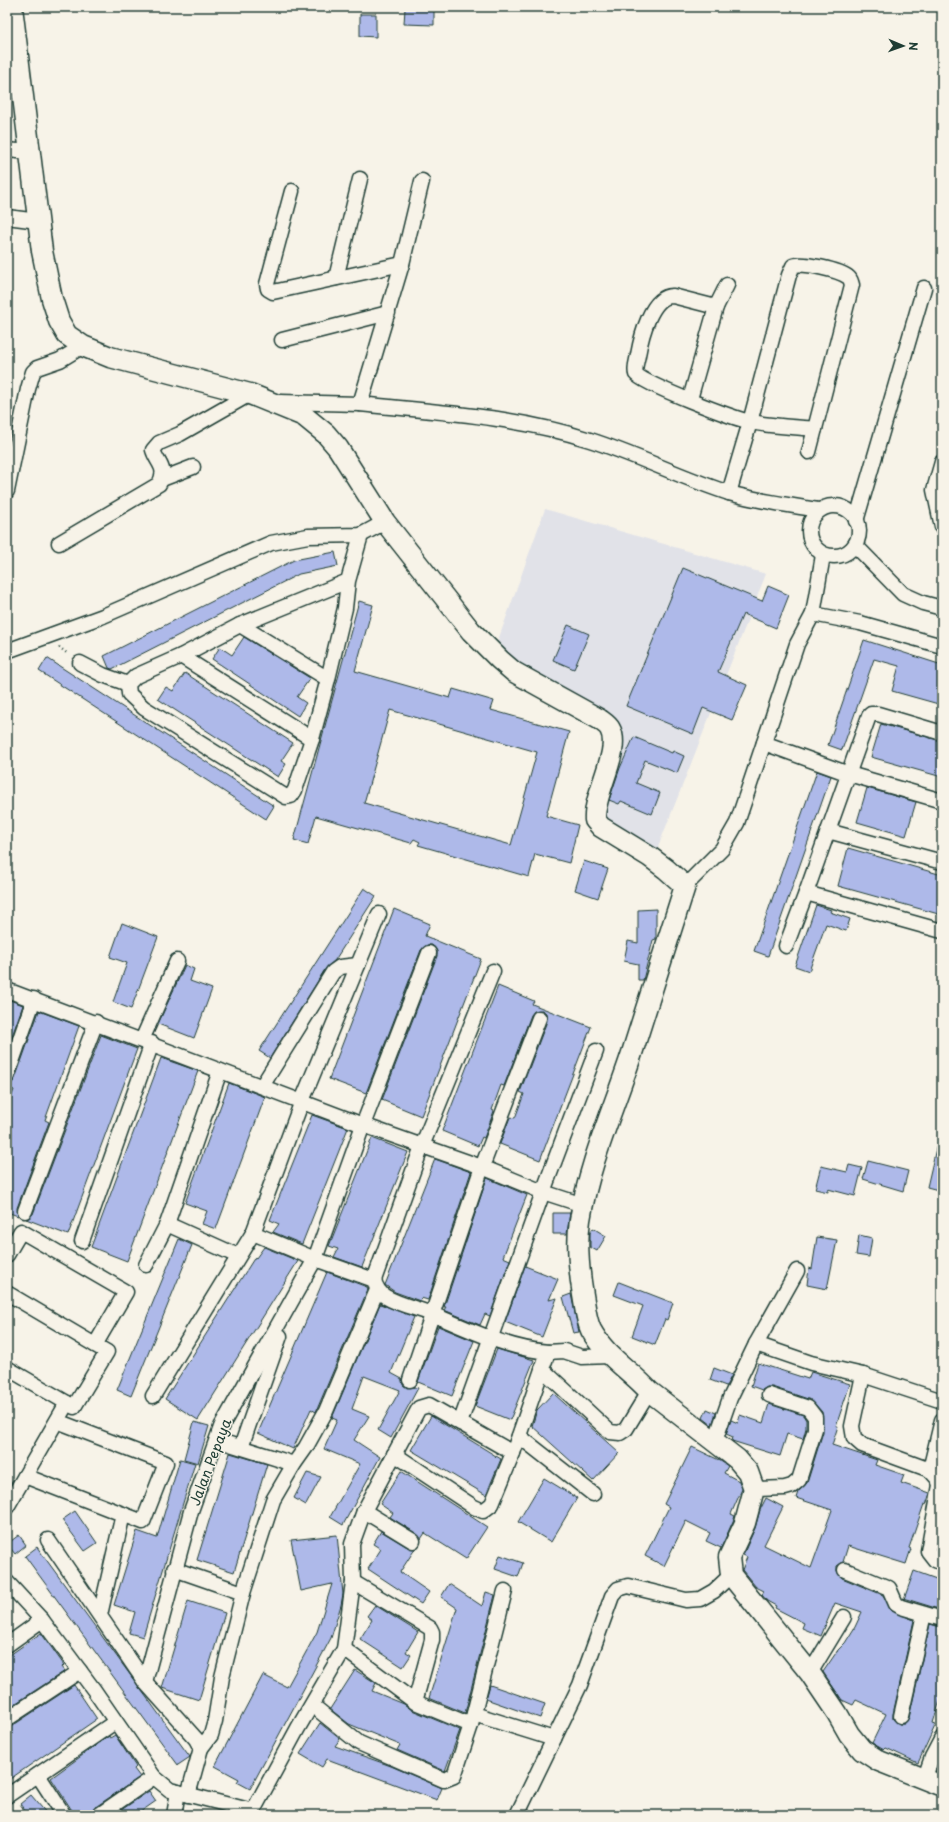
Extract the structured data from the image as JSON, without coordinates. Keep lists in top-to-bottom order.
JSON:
{
  "streets": {
    "street": ["Jalan Pepaya"]
  },
  "north": "right"
}
